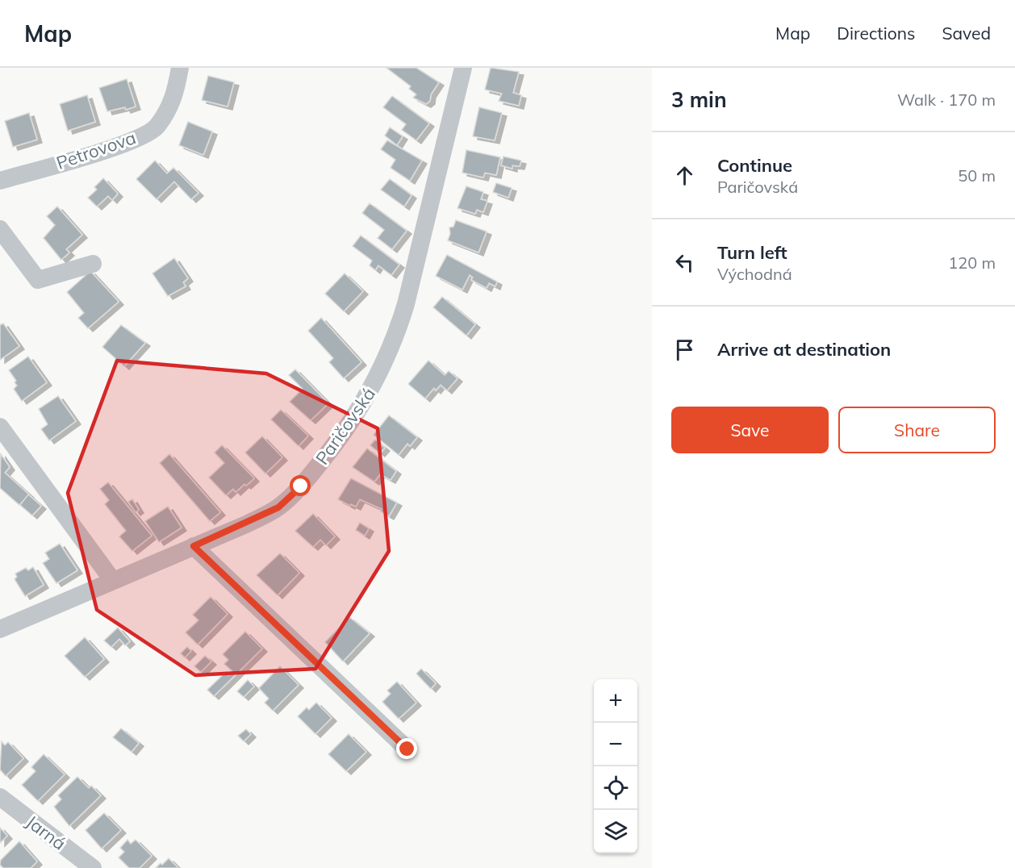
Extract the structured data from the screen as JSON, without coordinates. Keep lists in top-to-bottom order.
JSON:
{
  "streets": {
    "street": ["Petrovova", "Paričovská", "Jarná"]
  },
  "page": {
    "header": "Map",
    "nav": ["Map", "Directions", "Saved"],
    "heading": ["3 min", "Walk · 170 m"],
    "list": [
      ["Continue", "Paričovská", "50 m"],
      ["Turn left", "Východná", "120 m"],
      "Arrive at destination"
    ],
    "buttons": ["Save", "Share"],
    "map_buttons": ["+", "−"]
  }
}
